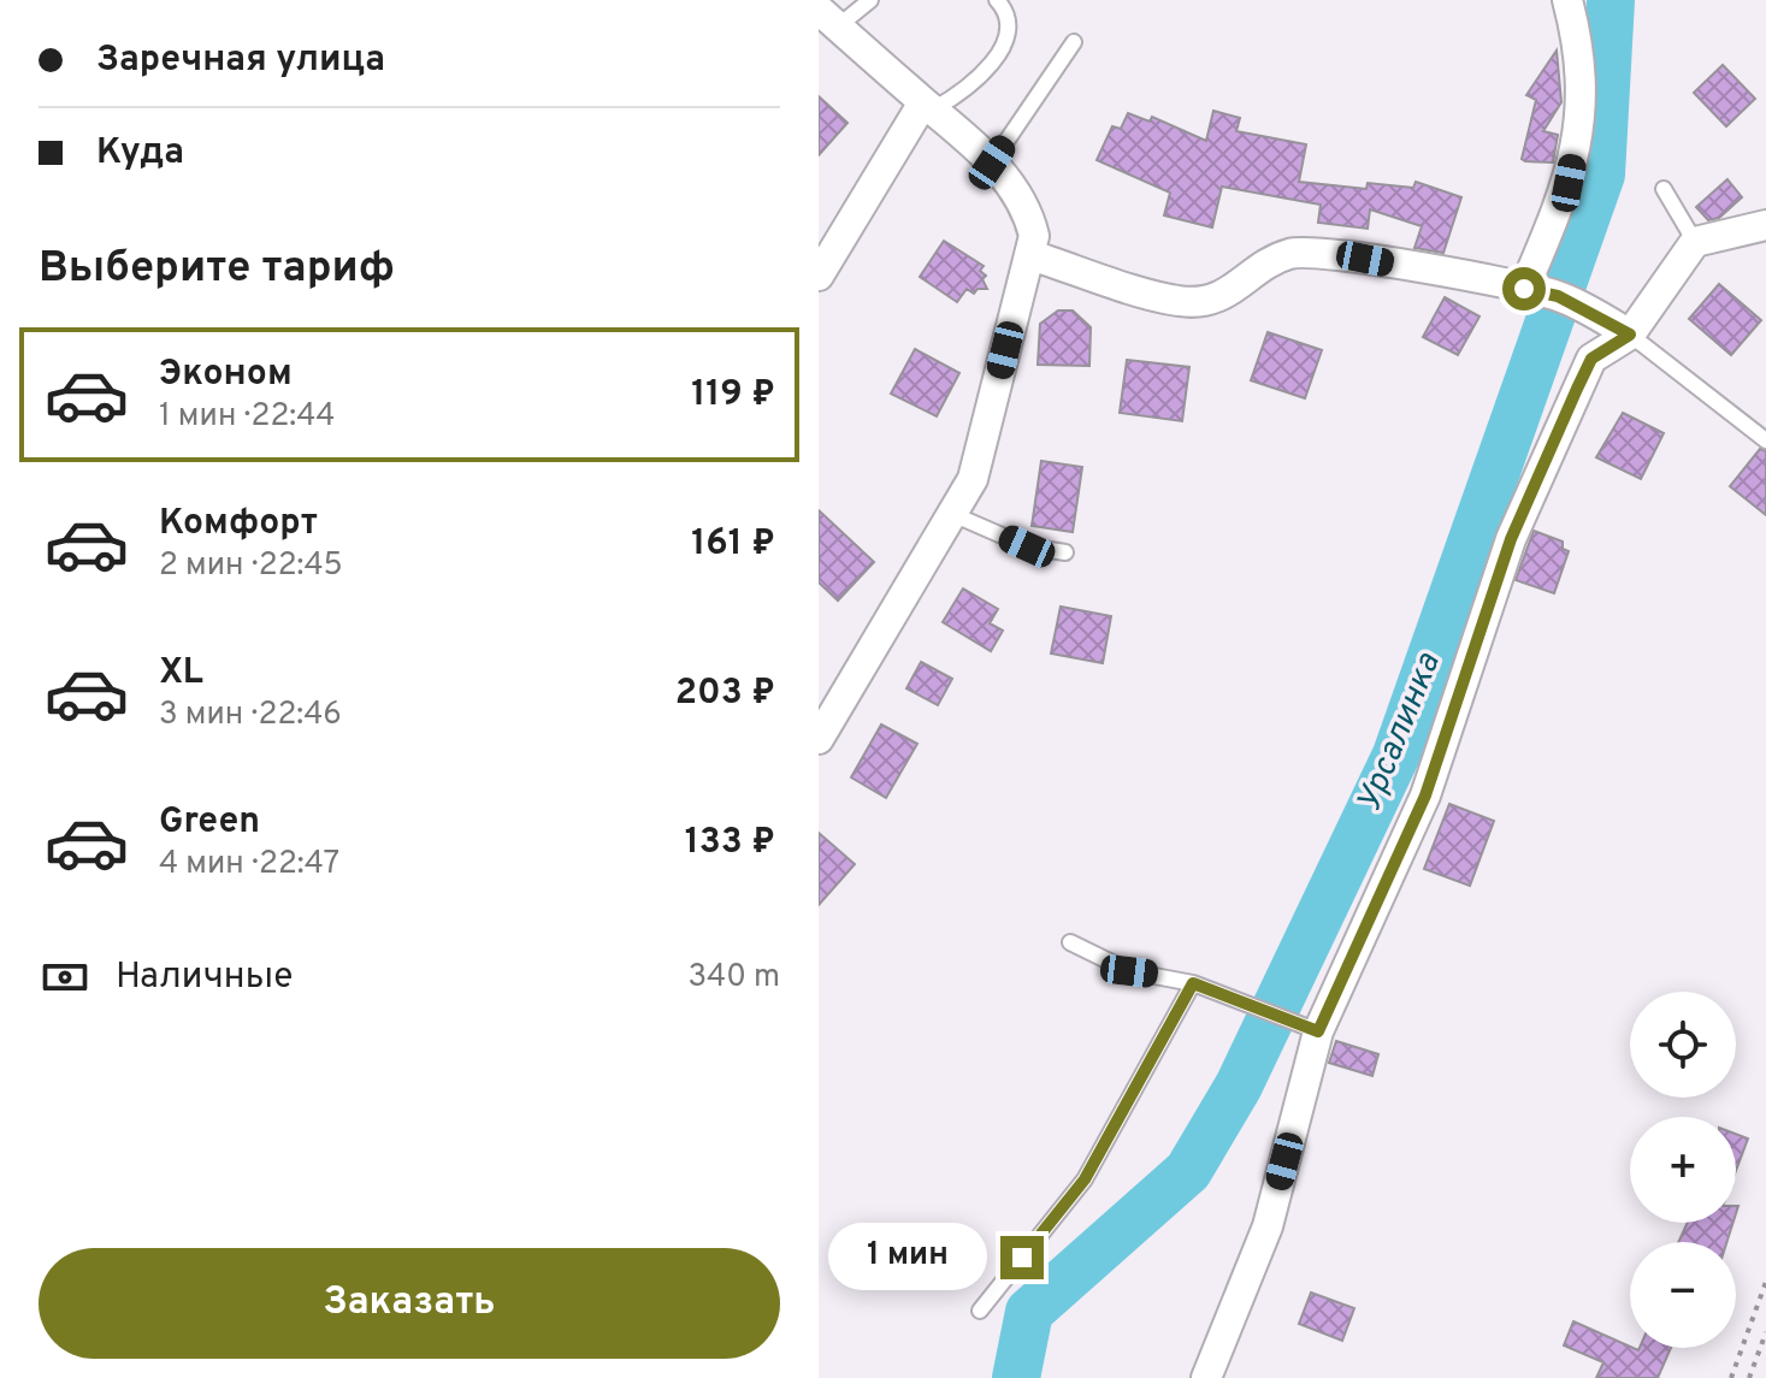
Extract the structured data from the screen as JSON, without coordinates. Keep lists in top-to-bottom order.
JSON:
{
  "water": ["Урсалинка"],
  "page": {
    "banner": ["Заречная улица", "Куда"],
    "heading": "Выберите тариф",
    "list": [
      {
        "name": "Эконом",
        "note": "1 мин · 22:44",
        "value": "119 ₽"
      },
      {
        "name": "Комфорт",
        "note": "2 мин · 22:45",
        "value": "161 ₽"
      },
      {
        "name": "XL",
        "note": "3 мин · 22:46",
        "value": "203 ₽"
      },
      {
        "name": "Green",
        "note": "4 мин · 22:47",
        "value": "133 ₽"
      }
    ],
    "pay": ["Наличные", "340 m"],
    "map_buttons": ["+", "−"],
    "bubble": "1 мин",
    "buttons": "Заказать"
  }
}
